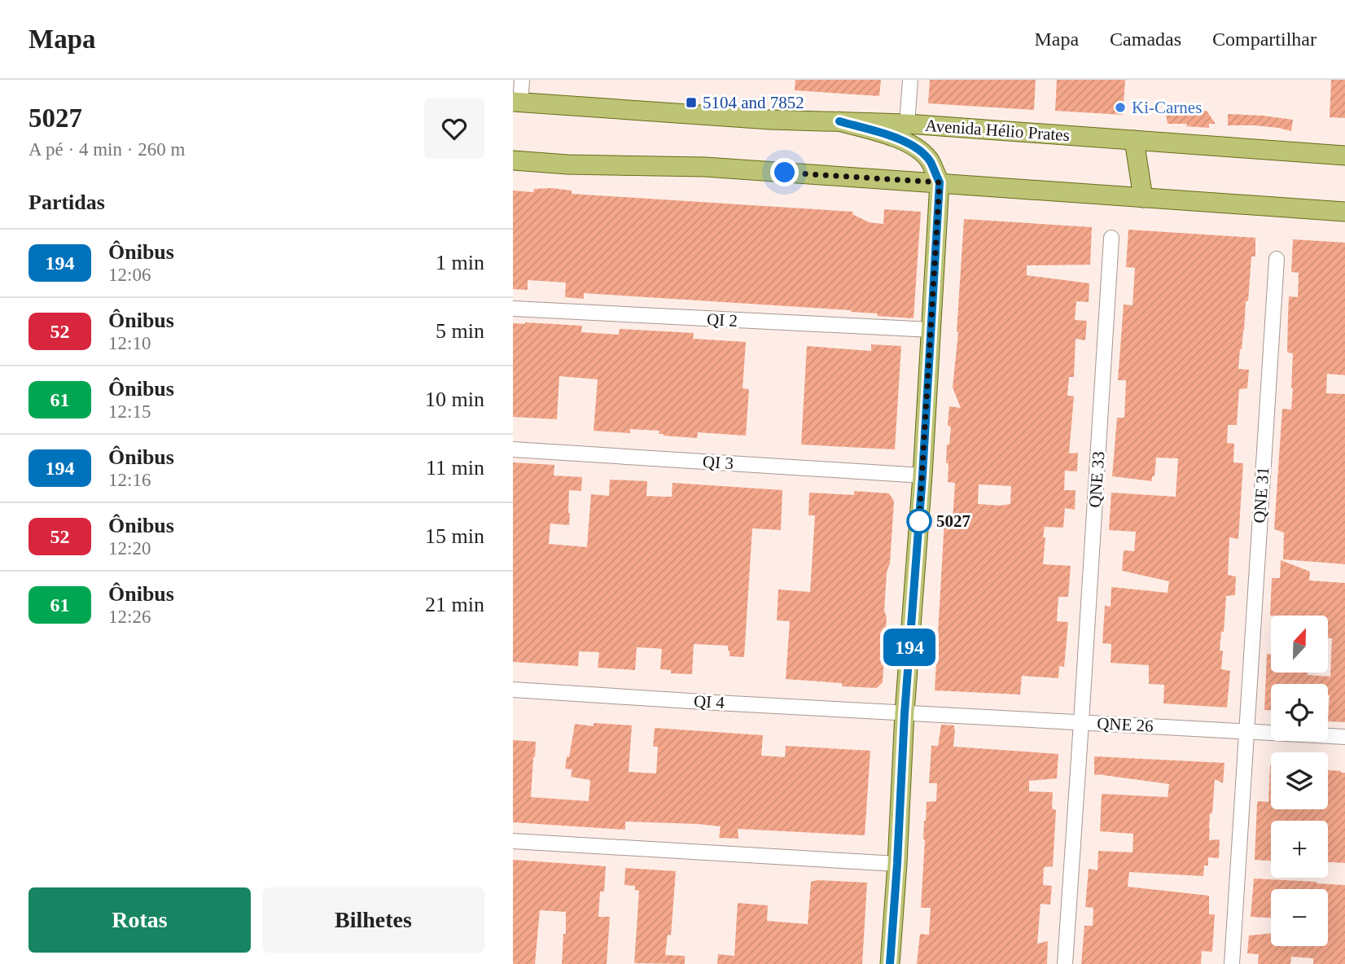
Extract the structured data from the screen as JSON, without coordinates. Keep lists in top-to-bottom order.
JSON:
{
  "streets": {
    "main road": ["Avenida Hélio Prates"],
    "street": [
      "QI 2",
      "QI 3",
      "QNE 33",
      "QNE 31",
      "QI 4",
      "QNE 26"
    ]
  },
  "crossings": [
    ["QNE 33", "QNE 26"],
    ["QNE 31", "QNE 26"],
    ["QI 4", "QNE 26"]
  ],
  "places": {
    "transit": ["5104 and 7852"],
    "other": ["Ki-Carnes", "5027"]
  },
  "lines": ["bus line 194"],
  "north": "top",
  "page": {
    "header": "Mapa",
    "nav": ["Mapa", "Camadas", "Compartilhar"],
    "heading": [
      ["5027", "A pé · 4 min · 260 m"],
      "Partidas"
    ],
    "on_map": "194",
    "list": [
      {
        "mark": "194",
        "name": "Ônibus",
        "note": "12:06",
        "value": "1 min"
      },
      {
        "mark": "52",
        "name": "Ônibus",
        "note": "12:10",
        "value": "5 min"
      },
      {
        "mark": "61",
        "name": "Ônibus",
        "note": "12:15",
        "value": "10 min"
      },
      {
        "mark": "194",
        "name": "Ônibus",
        "note": "12:16",
        "value": "11 min"
      },
      {
        "mark": "52",
        "name": "Ônibus",
        "note": "12:20",
        "value": "15 min"
      },
      {
        "mark": "61",
        "name": "Ônibus",
        "note": "12:26",
        "value": "21 min"
      }
    ],
    "map_buttons": ["+", "−"],
    "buttons": ["Rotas", "Bilhetes"]
  }
}
